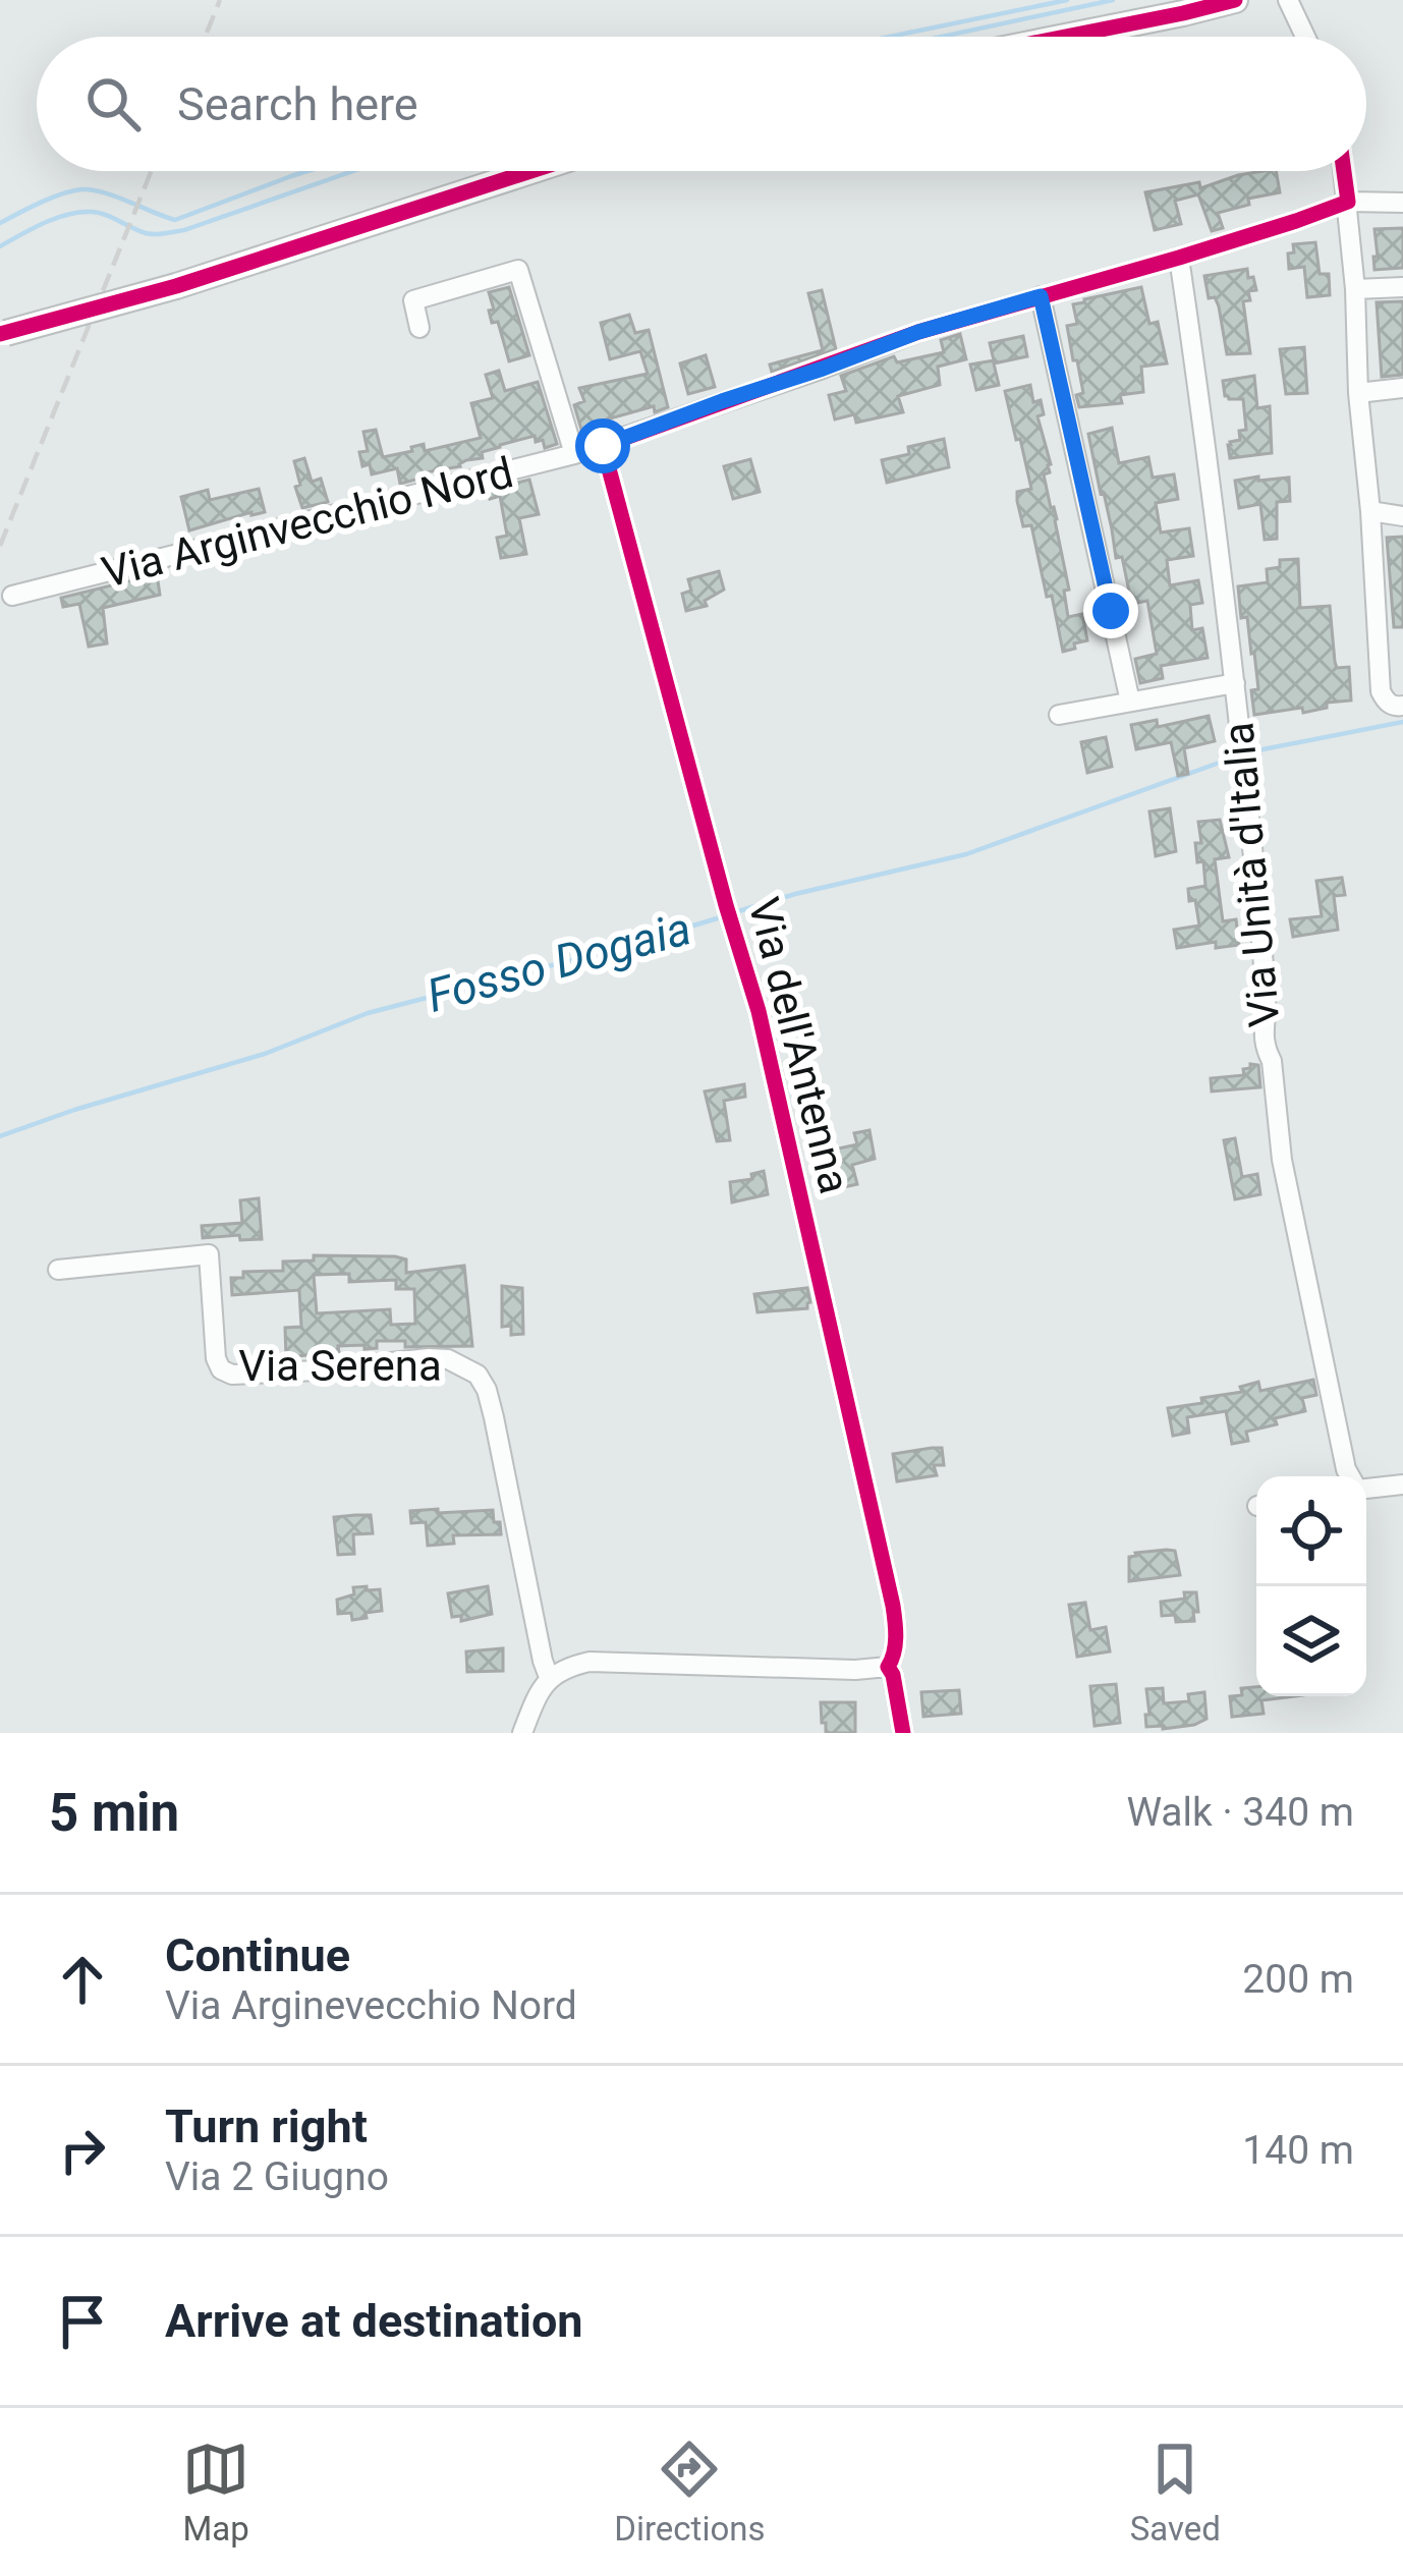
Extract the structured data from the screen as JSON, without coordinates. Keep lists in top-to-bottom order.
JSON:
{
  "streets": {
    "street": [
      "Via Arginvecchio Nord",
      "Via Unità d'Italia",
      "Via dell'Antenna",
      "Via Serena"
    ]
  },
  "crossings": [
    ["Via Arginvecchio Nord", "Via Unità d'Italia"],
    ["Via Arginvecchio Nord", "Via dell'Antenna"]
  ],
  "water": ["Fosso Dogaia"],
  "page": {
    "search": "Search here",
    "heading": ["5 min", "Walk · 340 m"],
    "list": [
      ["Continue", "Via Arginevecchio Nord", "200 m"],
      ["Turn right", "Via 2 Giugno", "140 m"],
      "Arrive at destination"
    ],
    "nav": ["Map", "Directions", "Saved"]
  }
}
